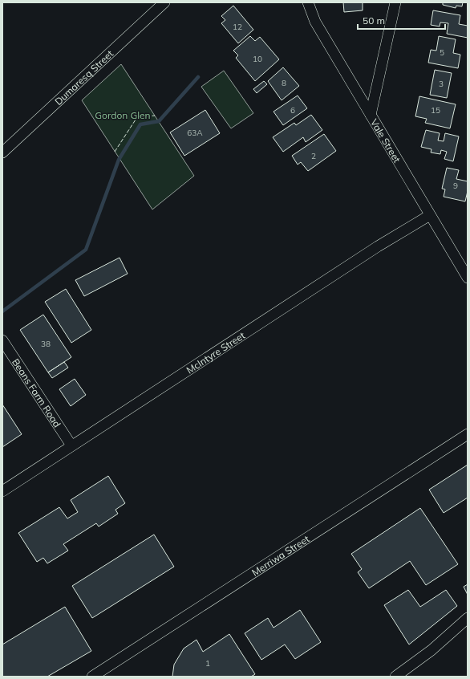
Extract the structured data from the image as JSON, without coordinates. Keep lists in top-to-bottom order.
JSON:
{
  "streets": {
    "street": [
      "Dumaresq Street",
      "Vale Street",
      "McIntyre Street",
      "Beans Farm Road",
      "Merriwa Street"
    ]
  },
  "crossings": [
    ["Vale Street", "McIntyre Street"],
    ["McIntyre Street", "Beans Farm Road"]
  ],
  "parks": ["Gordon Glen"],
  "house_numbers": [
    "12",
    "5",
    "10",
    "8",
    "3",
    "6",
    "15",
    "63A",
    "2",
    "9",
    "38",
    "1"
  ],
  "scale_bar": "50 m"
}
